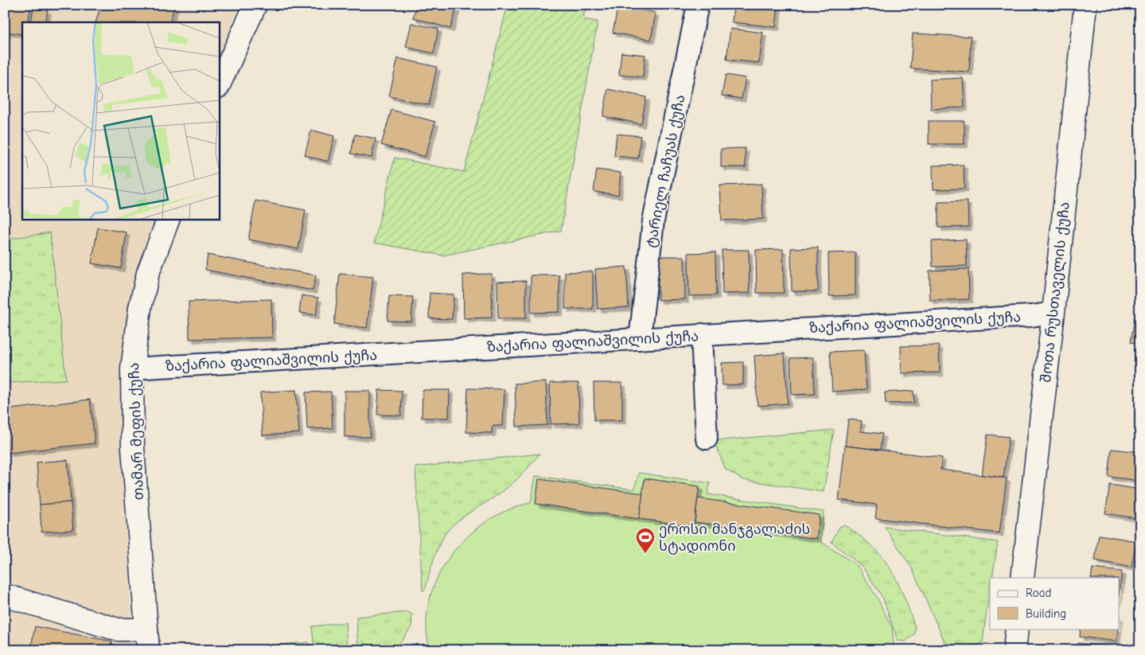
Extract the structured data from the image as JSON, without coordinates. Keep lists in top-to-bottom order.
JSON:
{
  "streets": {
    "street": [
      "ტარიელ ჩაჩუას ქუჩა",
      "შოთა რუსთაველის ქუჩა",
      "ზაქარია ფალიაშვილის ქუჩა",
      "თამარ მეფის ქუჩა"
    ]
  },
  "crossings": [
    ["ტარიელ ჩაჩუას ქუჩა", "ზაქარია ფალიაშვილის ქუჩა"],
    ["შოთა რუსთაველის ქუჩა", "ზაქარია ფალიაშვილის ქუჩა"],
    ["ზაქარია ფალიაშვილის ქუჩა", "თამარ მეფის ქუჩა"]
  ],
  "places": {
    "sports": ["ეროსი მანჯგალაძის სტადიონი"]
  },
  "legend": ["Road", "Building"]
}
